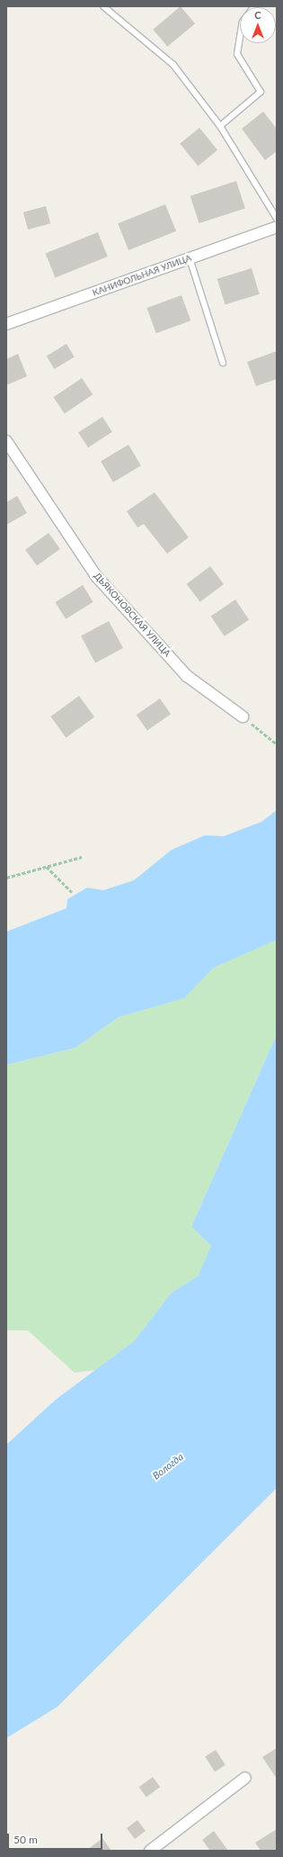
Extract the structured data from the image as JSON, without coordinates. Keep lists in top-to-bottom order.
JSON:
{
  "streets": {
    "street": ["КАНИФОЛЬНАЯ УЛИЦА", "ДЬЯКОНОВСКАЯ УЛИЦА"]
  },
  "water": ["Вологда"],
  "scale_bar": "50 m",
  "north": "top"
}
